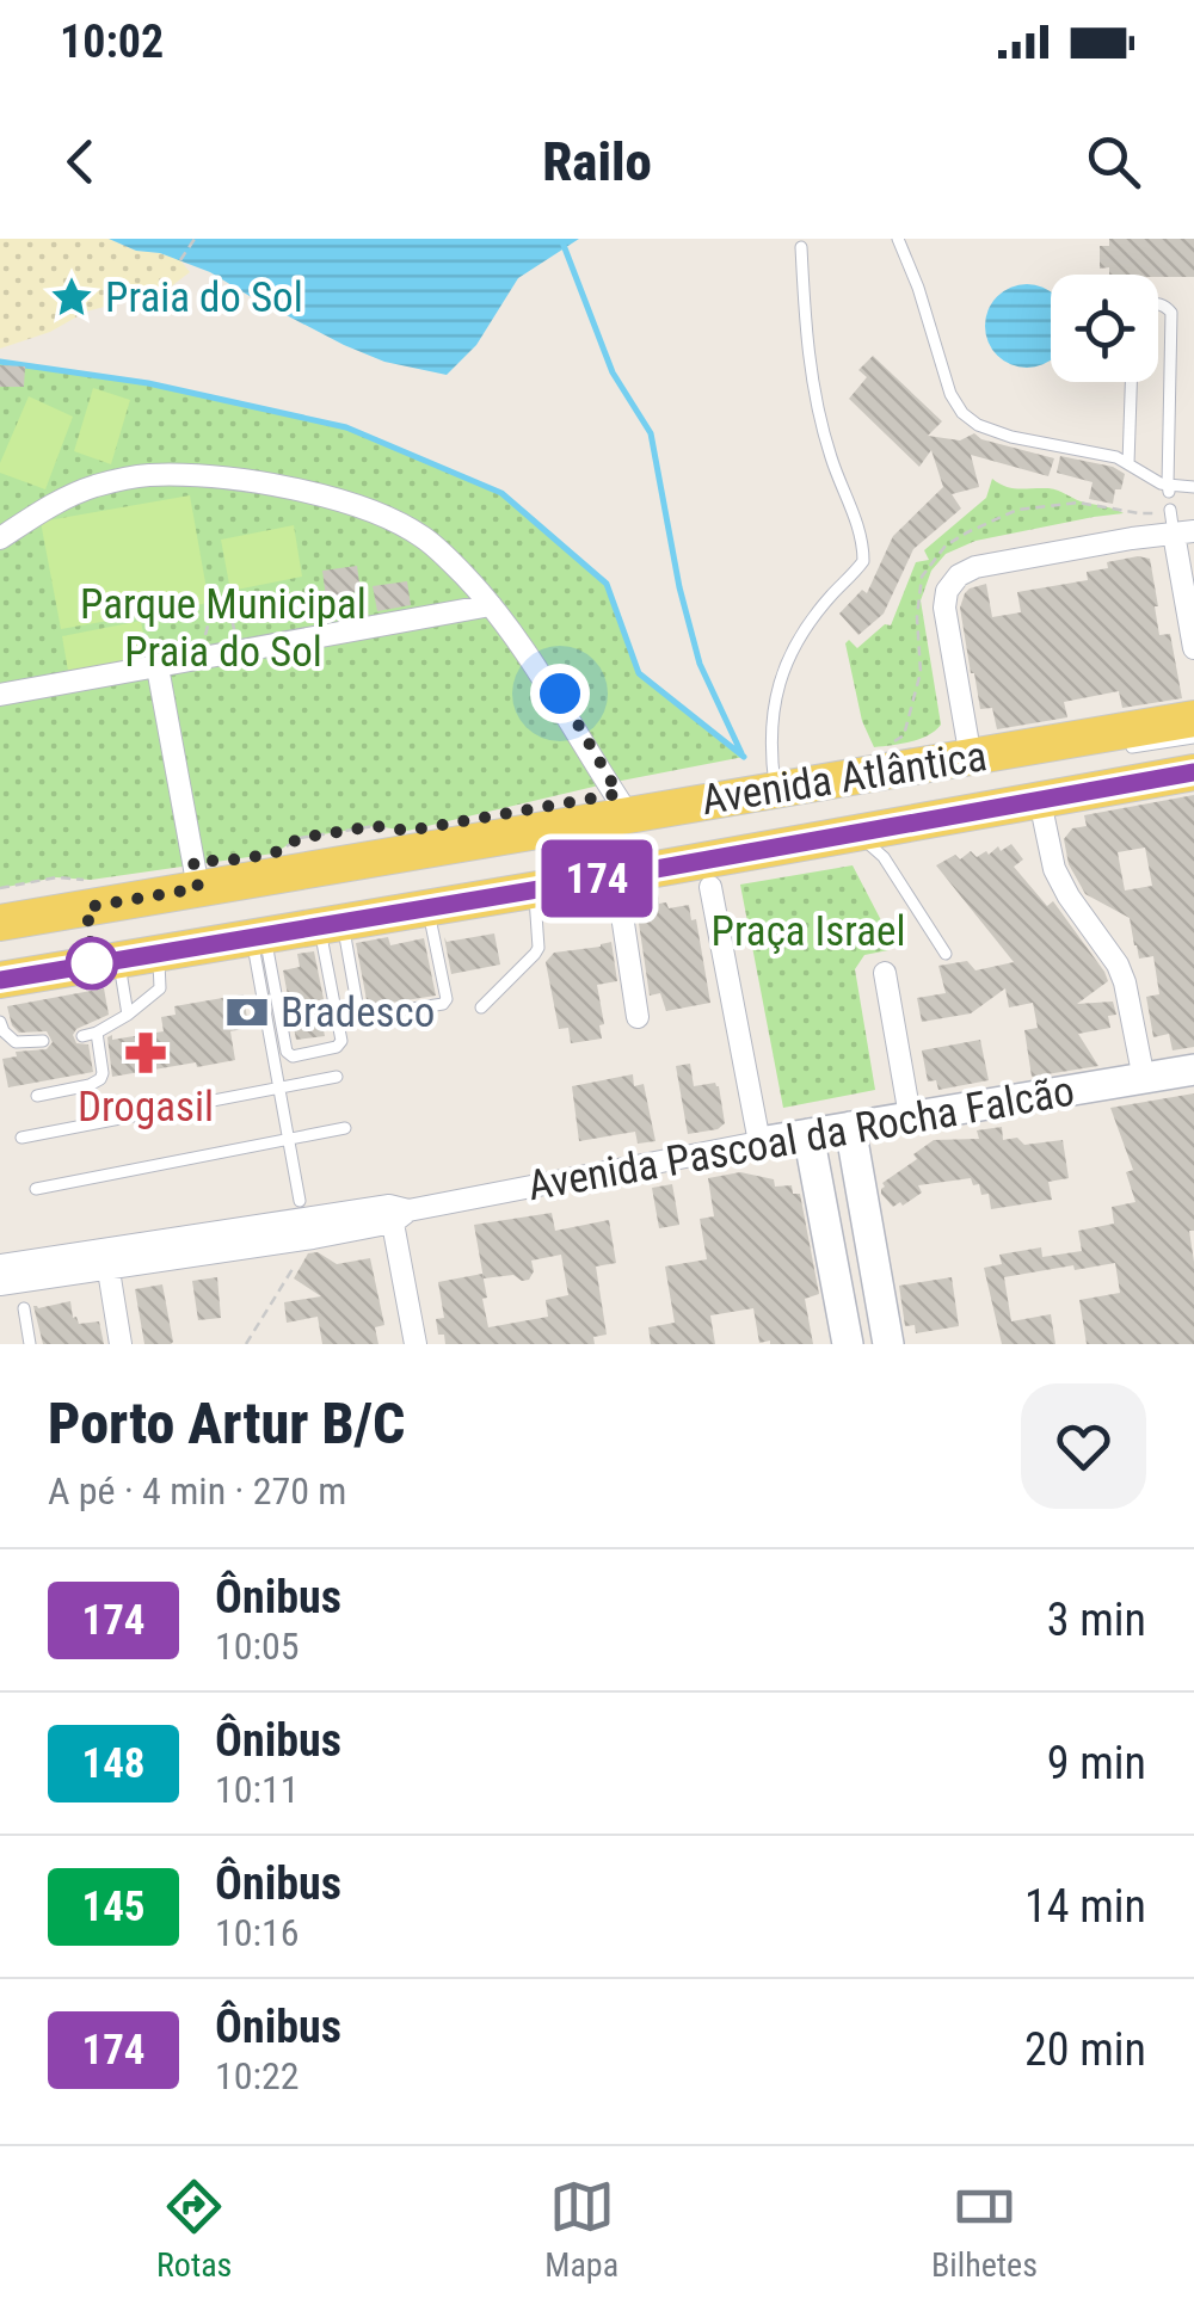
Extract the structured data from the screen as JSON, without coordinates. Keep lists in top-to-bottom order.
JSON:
{
  "streets": {
    "main road": ["Avenida Atlântica"],
    "street": ["Avenida Pascoal da Rocha Falcão"]
  },
  "parks": ["Parque Municipal Praia do Sol", "Praça Israel"],
  "places": {
    "place": ["Praia do Sol"],
    "bank": ["Bradesco"],
    "pharmacy": ["Drogasil"]
  },
  "lines": ["bus line 174"],
  "page": {
    "status": "10:02",
    "header": "Railo",
    "on_map": "174",
    "heading": ["Porto Artur B/C", "A pé · 4 min · 270 m"],
    "list": [
      {
        "mark": "174",
        "name": "Ônibus",
        "note": "10:05",
        "value": "3 min"
      },
      {
        "mark": "148",
        "name": "Ônibus",
        "note": "10:11",
        "value": "9 min"
      },
      {
        "mark": "145",
        "name": "Ônibus",
        "note": "10:16",
        "value": "14 min"
      },
      {
        "mark": "174",
        "name": "Ônibus",
        "note": "10:22",
        "value": "20 min"
      }
    ],
    "tabs": ["Rotas", "Mapa", "Bilhetes"]
  }
}
